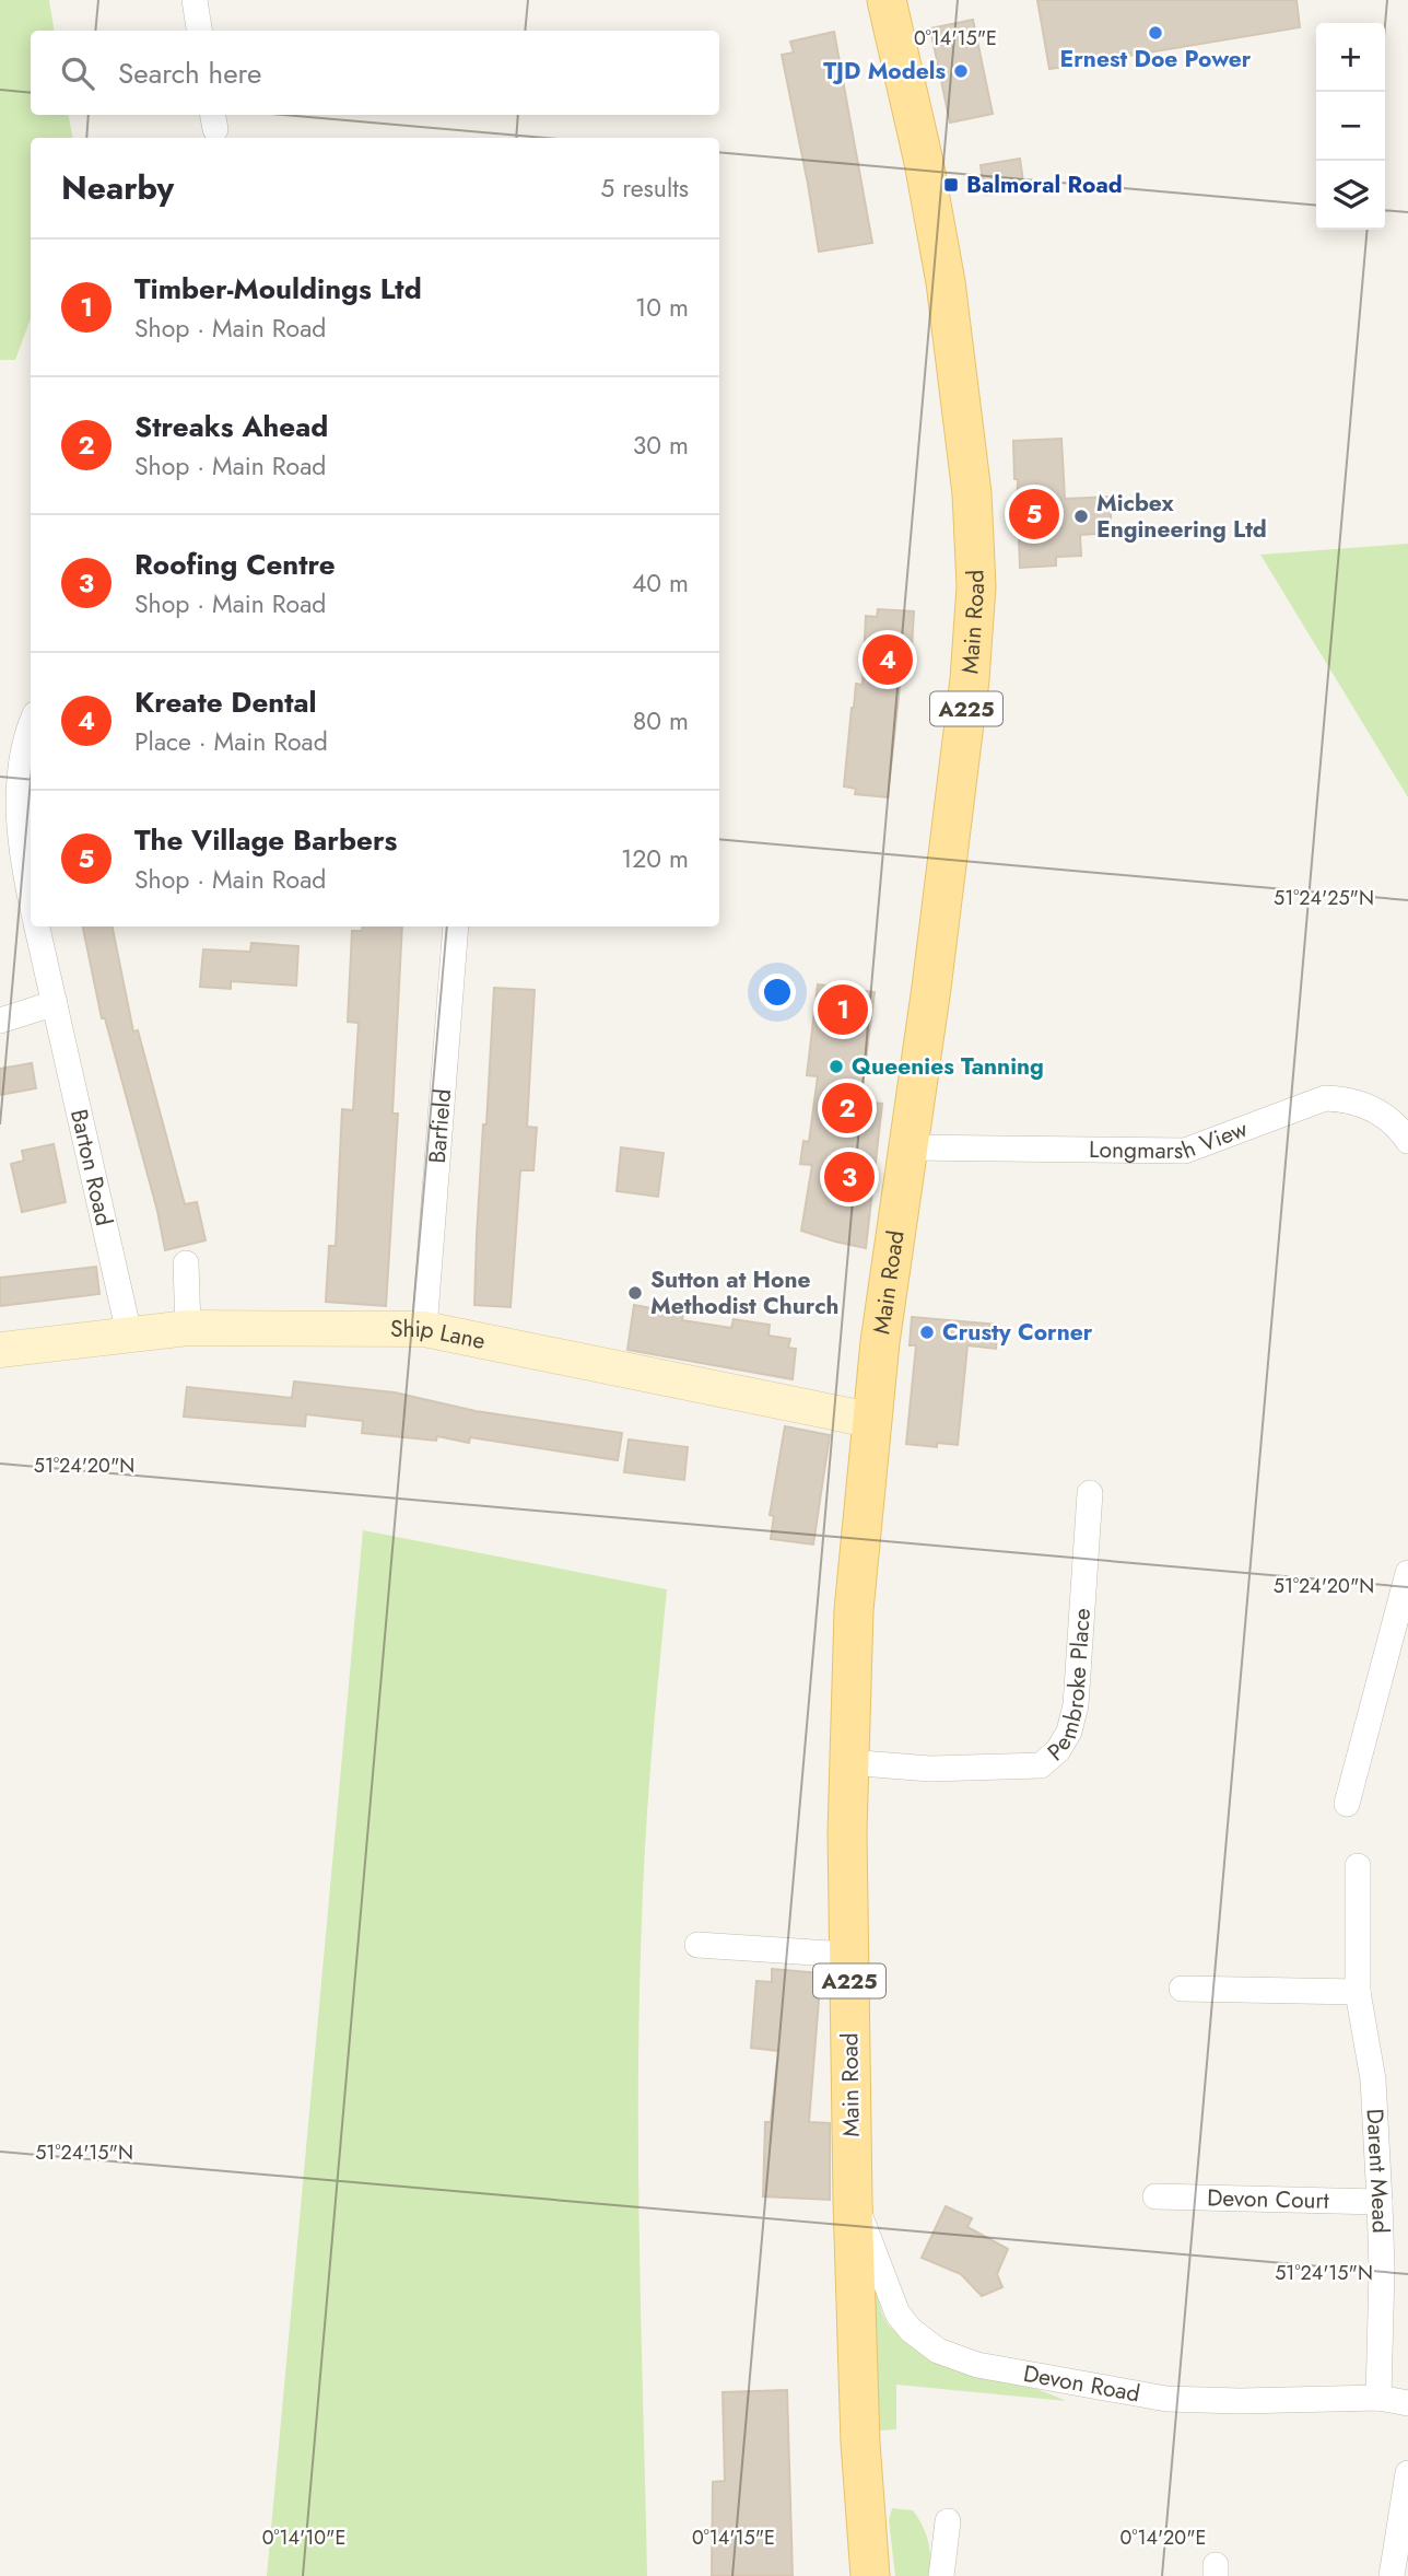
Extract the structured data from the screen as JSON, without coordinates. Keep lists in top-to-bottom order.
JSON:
{
  "streets": {
    "main road": ["Main Road", "A225"],
    "street": [
      "Barfield",
      "Longmarsh View",
      "Barton Road",
      "Ship Lane",
      "Pembroke Place",
      "Darent Mead",
      "Devon Court",
      "Devon Road"
    ]
  },
  "crossings": [
    ["Main Road", "Longmarsh View"],
    ["Main Road", "Ship Lane"],
    ["Main Road", "Pembroke Place"],
    ["Main Road", "Devon Road"],
    ["Barfield", "Ship Lane"],
    ["Barton Road", "Ship Lane"],
    ["Darent Mead", "Devon Court"],
    ["Darent Mead", "Devon Road"]
  ],
  "places": {
    "other": [
      "Ernest Doe Power",
      "TJD Models",
      "Micbex Engineering Ltd",
      "Queenies Tanning",
      "Sutton at Hone Methodist Church",
      "Crusty Corner"
    ],
    "transit": ["Balmoral Road"]
  },
  "page": {
    "map_buttons": ["+", "−"],
    "search": "Search here",
    "heading": ["Nearby", "5 results"],
    "list": [
      {
        "mark": "1",
        "name": "Timber-Mouldings Ltd",
        "note": "Shop · Main Road",
        "value": "10 m"
      },
      {
        "mark": "2",
        "name": "Streaks Ahead",
        "note": "Shop · Main Road",
        "value": "30 m"
      },
      {
        "mark": "3",
        "name": "Roofing Centre",
        "note": "Shop · Main Road",
        "value": "40 m"
      },
      {
        "mark": "4",
        "name": "Kreate Dental",
        "note": "Place · Main Road",
        "value": "80 m"
      },
      {
        "mark": "5",
        "name": "The Village Barbers",
        "note": "Shop · Main Road",
        "value": "120 m"
      }
    ],
    "pins": [
      "5",
      "4",
      "1",
      "2",
      "3"
    ]
  },
  "coordinates": [
    "0°14'15\"E",
    "51°24'25\"N",
    "51°24'20\"N",
    "51°24'15\"N",
    "0°14'10\"E",
    "0°14'20\"E"
  ]
}
